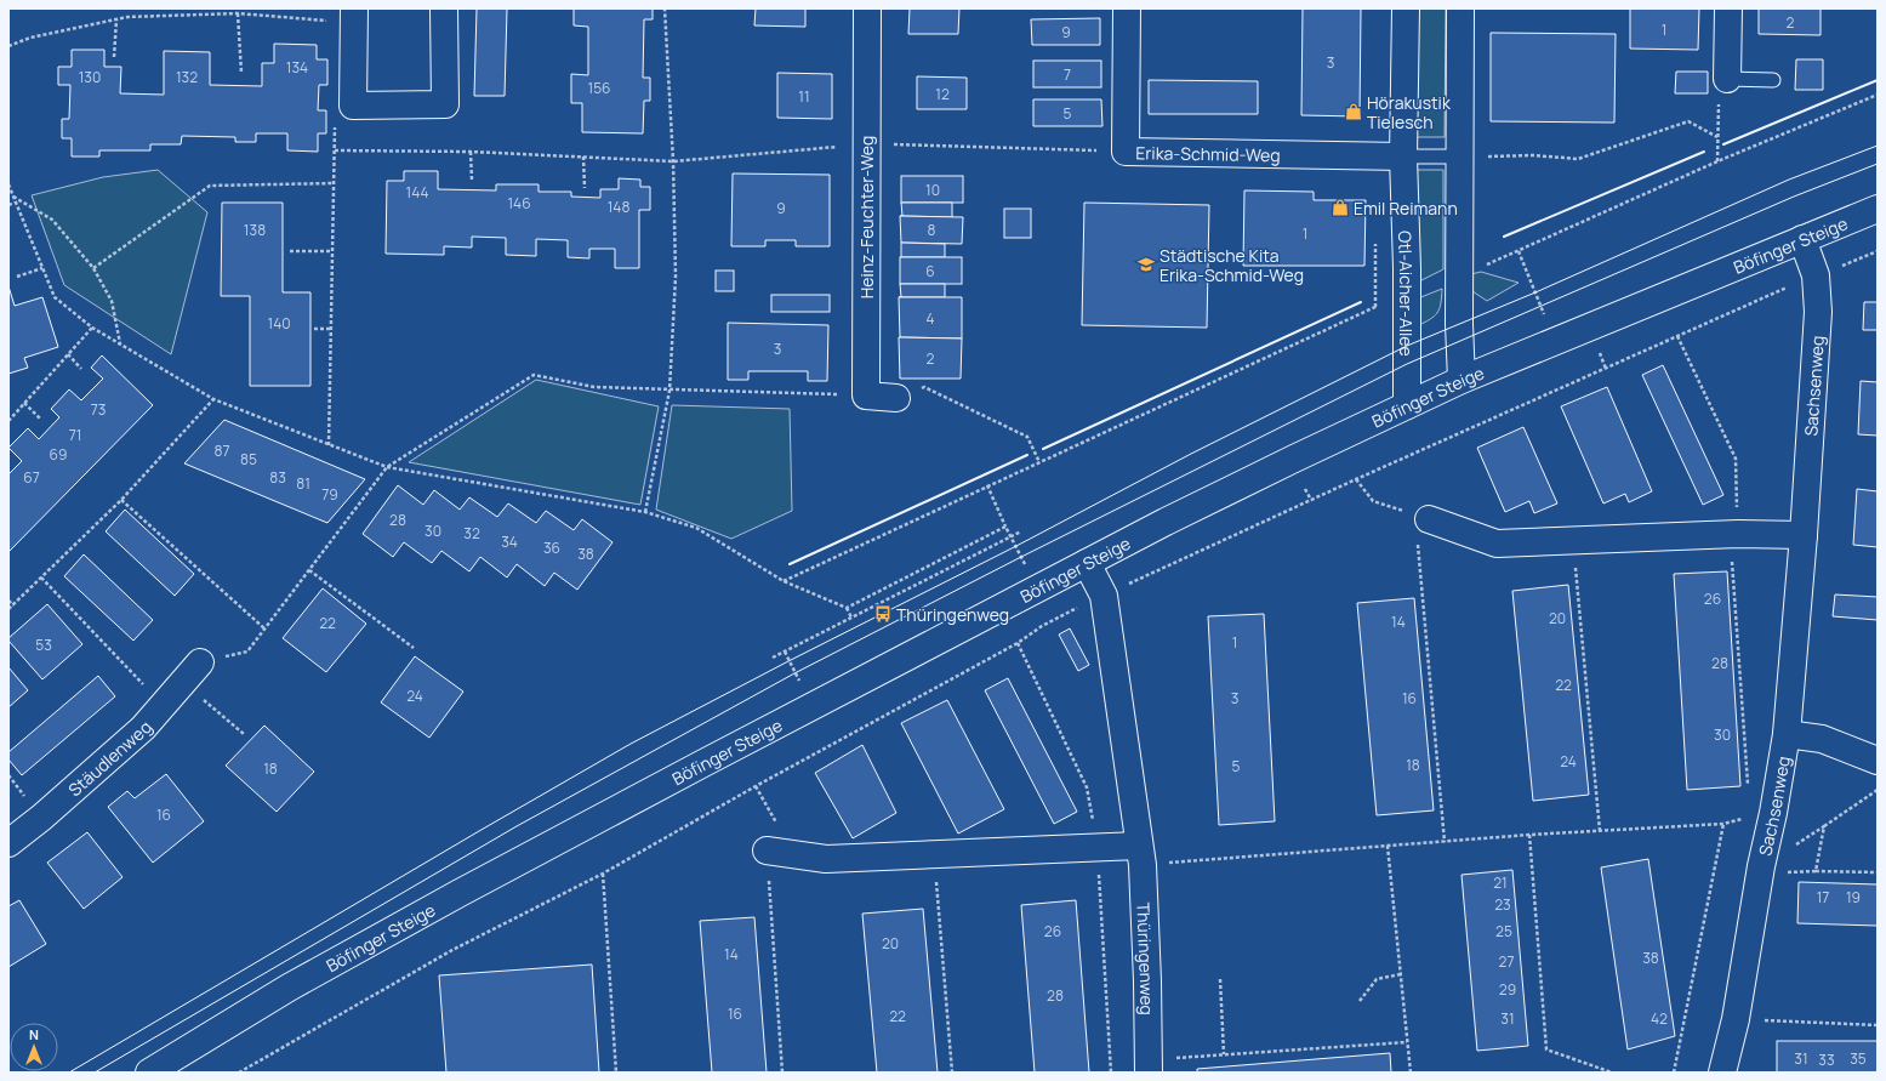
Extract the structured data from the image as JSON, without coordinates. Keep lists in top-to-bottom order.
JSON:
{
  "streets": {
    "street": [
      "Erika-Schmid-Weg",
      "Heinz-Feuchter-Weg",
      "Böfinger Steige",
      "Otl-Aicher-Allee",
      "Sachsenweg",
      "Stäudlenweg",
      "Thüringenweg"
    ]
  },
  "crossings": [
    ["Erika-Schmid-Weg", "Otl-Aicher-Allee"],
    ["Böfinger Steige", "Otl-Aicher-Allee"],
    ["Böfinger Steige", "Sachsenweg"],
    ["Böfinger Steige", "Thüringenweg"]
  ],
  "places": {
    "shop": ["Hörakustik Tielesch", "Emil Reimann"],
    "school or university": ["Städtische Kita Erika-Schmid-Weg"],
    "bus stop": ["Thüringenweg"]
  },
  "house_numbers": [
    "2",
    "1",
    "9",
    "3",
    "134",
    "7",
    "130",
    "132",
    "156",
    "12",
    "11",
    "5",
    "10",
    "144",
    "146",
    "148",
    "9",
    "138",
    "8",
    "1",
    "6",
    "4",
    "140",
    "3",
    "2",
    "73",
    "71",
    "87",
    "69",
    "85",
    "67",
    "83",
    "81",
    "79",
    "28",
    "30",
    "32",
    "34",
    "36",
    "38",
    "26",
    "20",
    "14",
    "22",
    "1",
    "53",
    "28",
    "22",
    "24",
    "3",
    "16",
    "30",
    "24",
    "18",
    "5",
    "18",
    "16",
    "21",
    "17",
    "19",
    "23",
    "26",
    "25",
    "20",
    "14",
    "38",
    "27",
    "29",
    "28",
    "16",
    "22",
    "31",
    "42",
    "31",
    "35",
    "33"
  ],
  "north": "top"
}
